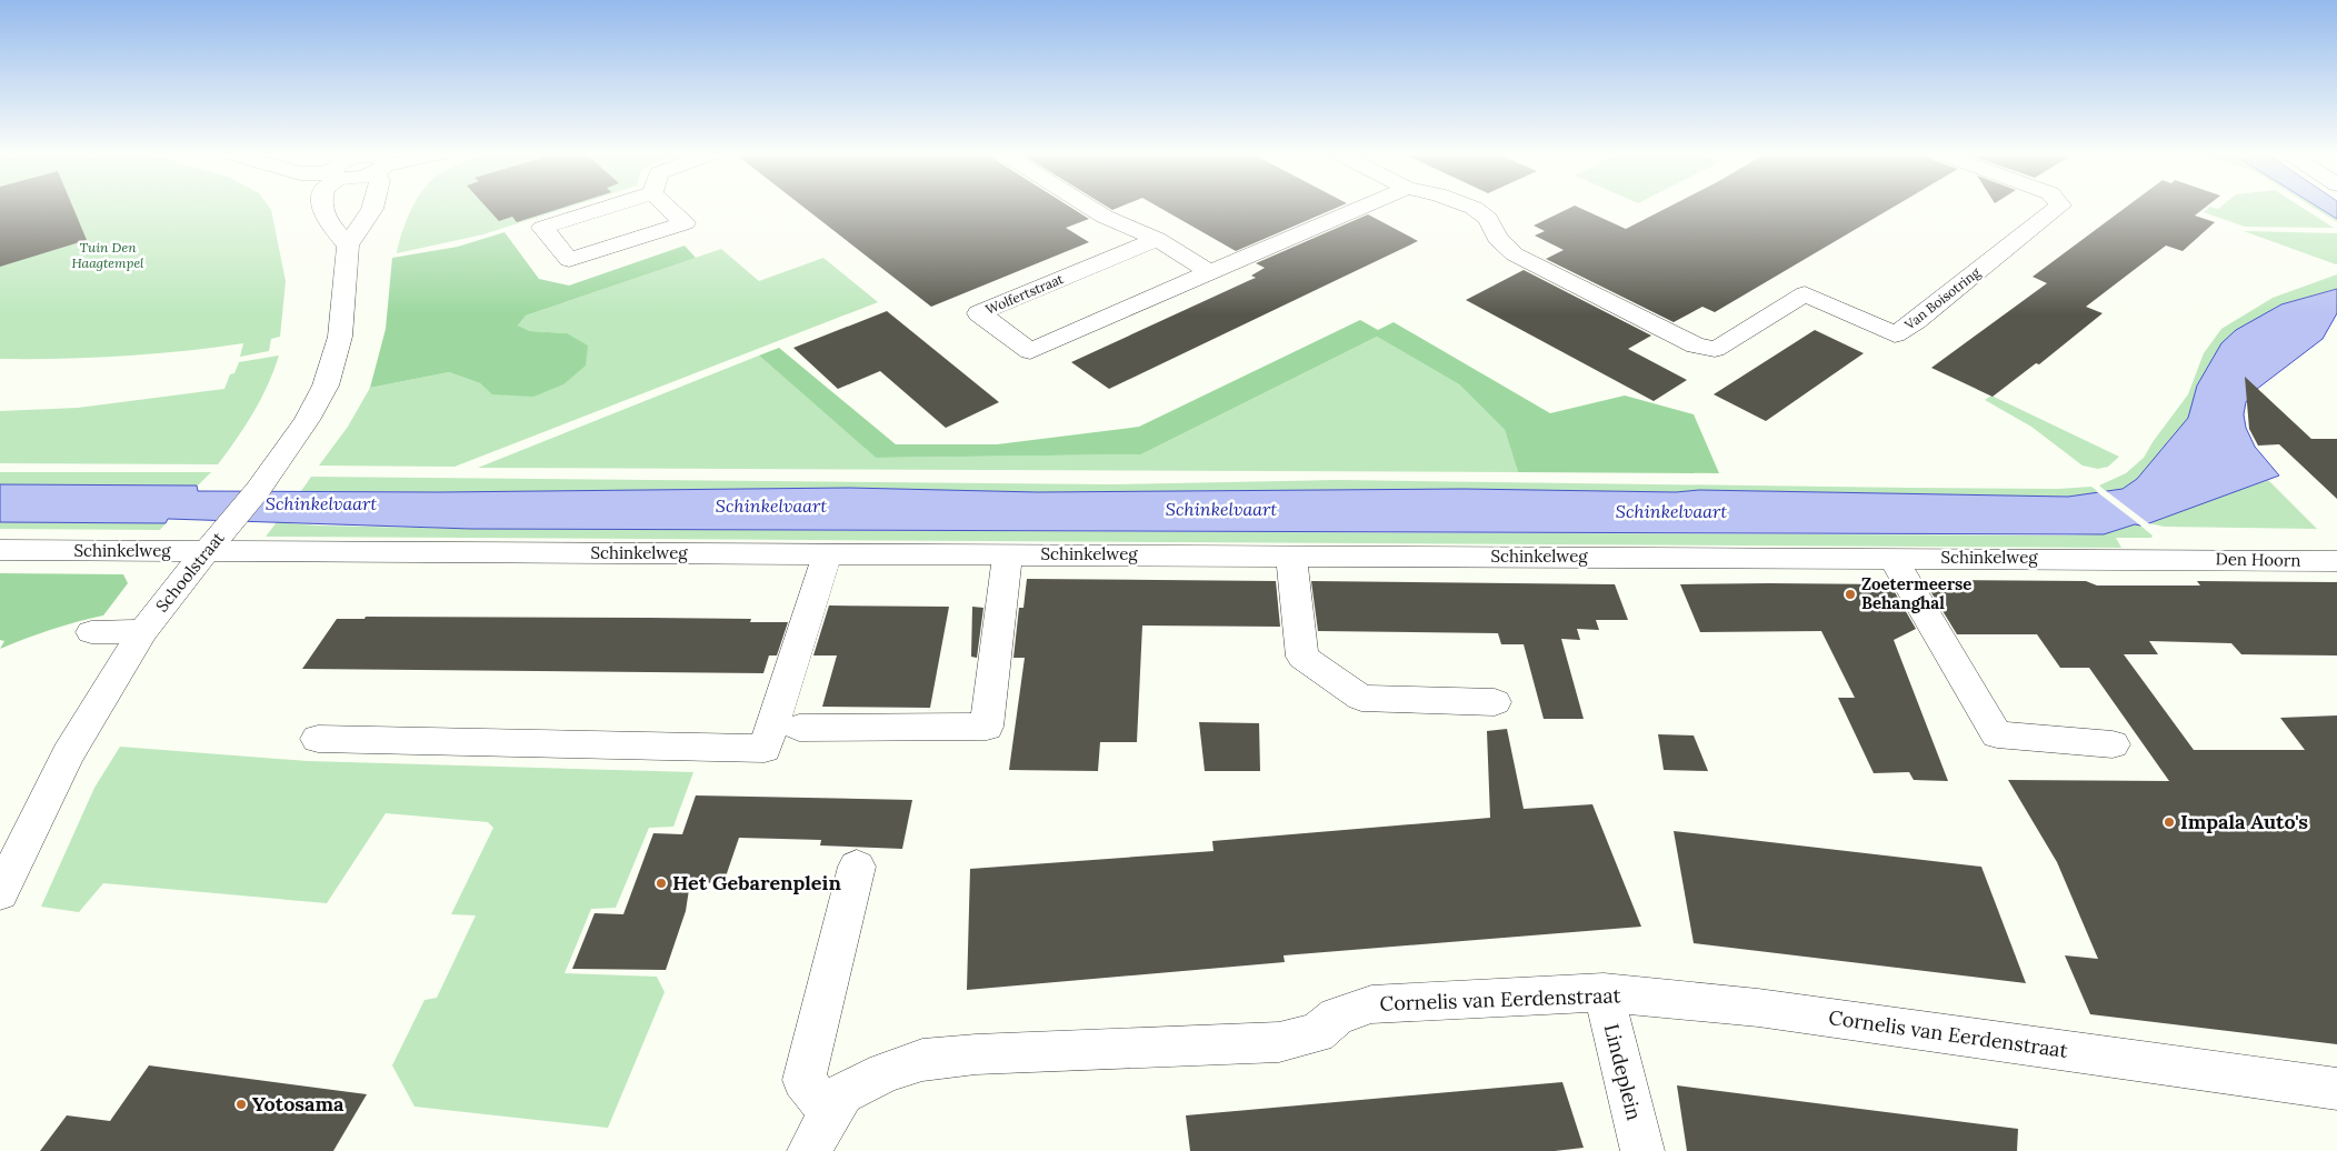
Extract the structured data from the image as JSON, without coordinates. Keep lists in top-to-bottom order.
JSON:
{
  "streets": {
    "street": [
      "Wolfertstraat",
      "Van Boisotring",
      "Schinkelweg",
      "Den Hoorn",
      "Schoolstraat",
      "Cornelis van Eerdenstraat",
      "Lindeplein"
    ]
  },
  "crossings": [
    ["Schinkelweg", "Den Hoorn"],
    ["Schinkelweg", "Schoolstraat"],
    ["Cornelis van Eerdenstraat", "Lindeplein"]
  ],
  "water": ["Schinkelvaart"],
  "parks": ["Tuin Den Haagtempel"],
  "places": [
    "Zoetermeerse Behanghal",
    "Impala Auto's",
    "Het Gebarenplein",
    "Yotosama"
  ]
}
